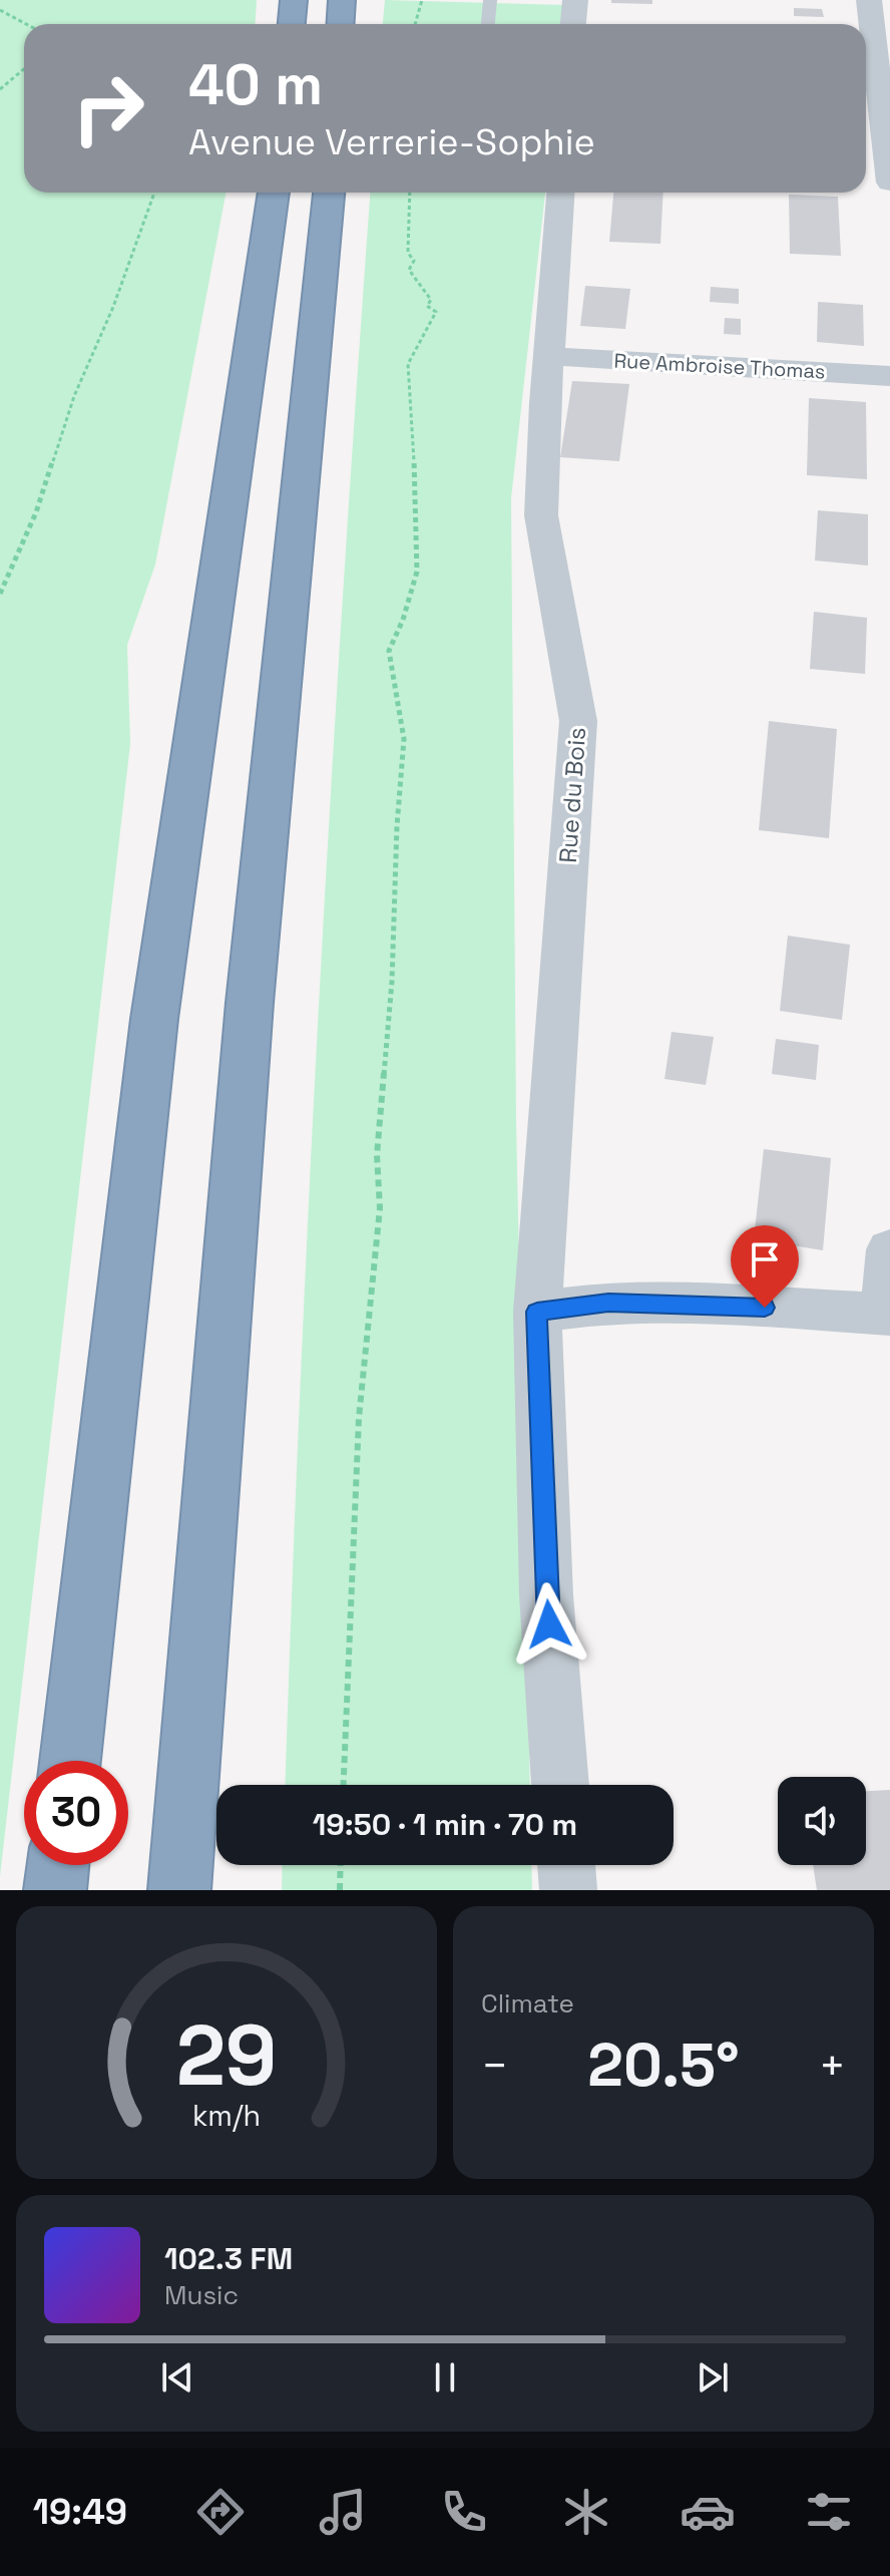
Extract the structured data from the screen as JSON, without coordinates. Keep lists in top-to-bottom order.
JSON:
{
  "streets": {
    "street": ["Rue Ambroise Thomas", "Rue du Bois"]
  },
  "crossings": [
    ["Rue Ambroise Thomas", "Rue du Bois"]
  ],
  "page": {
    "turn": ["40 m", "Avenue Verrerie-Sophie"],
    "limit": "30",
    "trip": "19:50 · 1 min · 70 m",
    "tile": "Climate",
    "heat": ["−", "20.5°", "+"],
    "song": ["102.3 FM", "Music"],
    "tabs": "19:49",
    "gauge": ["29", "km/h"]
  }
}
